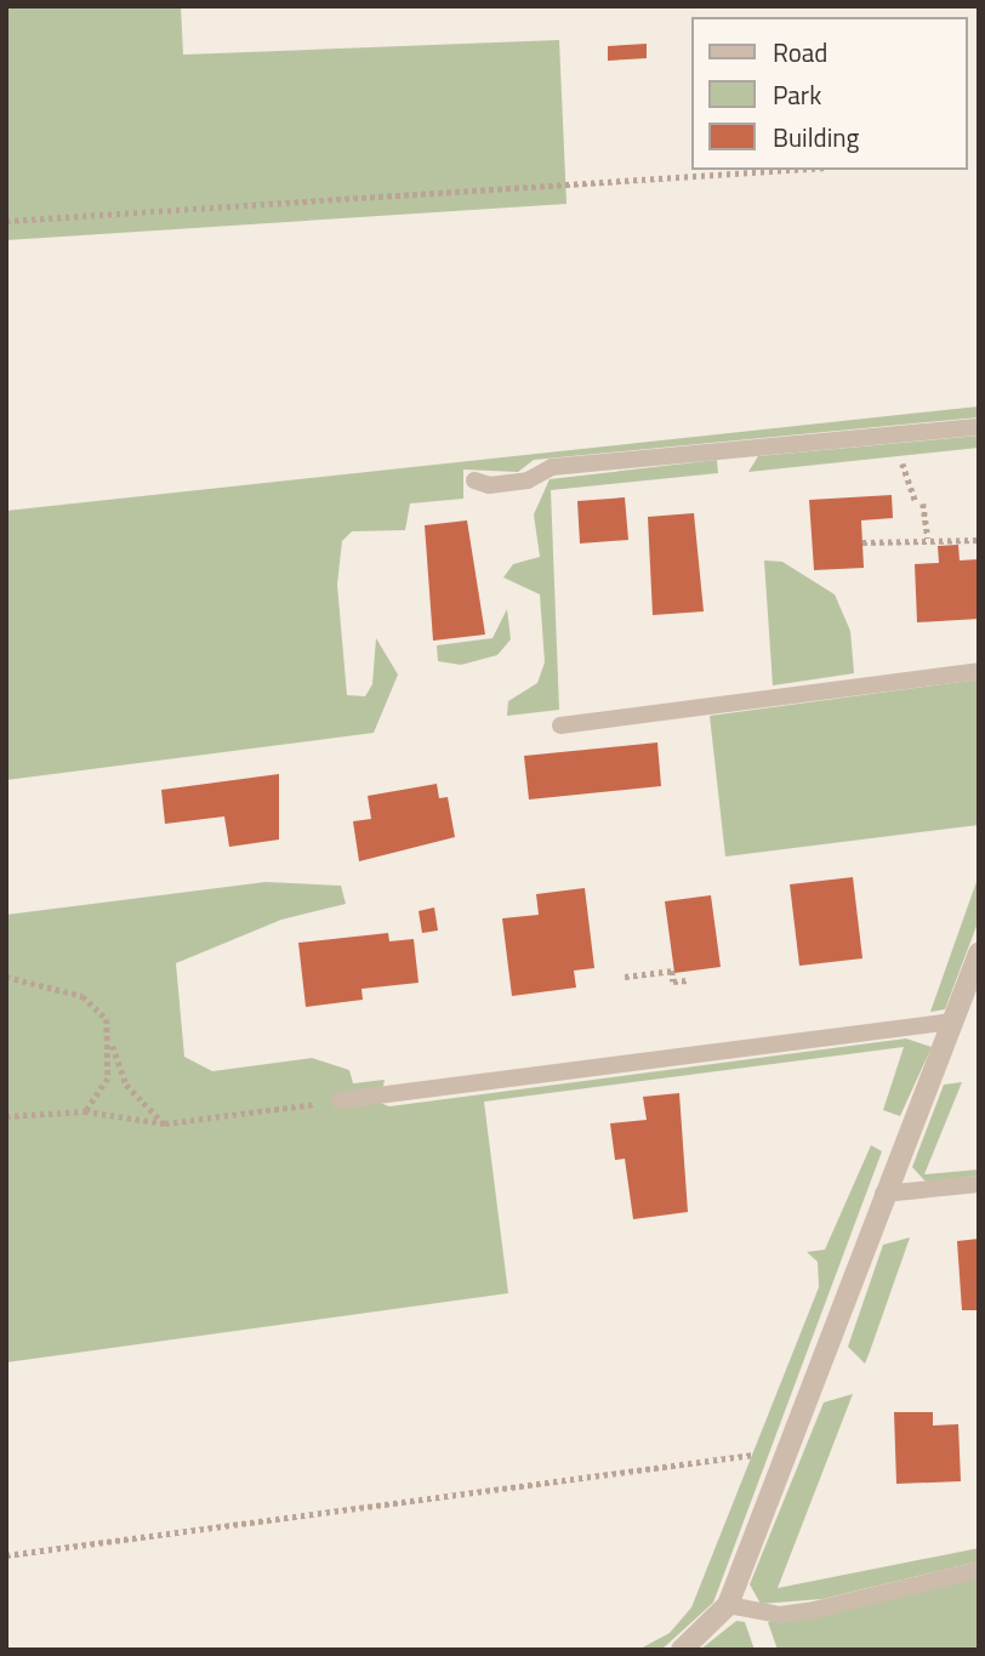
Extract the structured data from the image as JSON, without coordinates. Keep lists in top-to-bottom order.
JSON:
{
  "legend": ["Road", "Park", "Building"]
}
